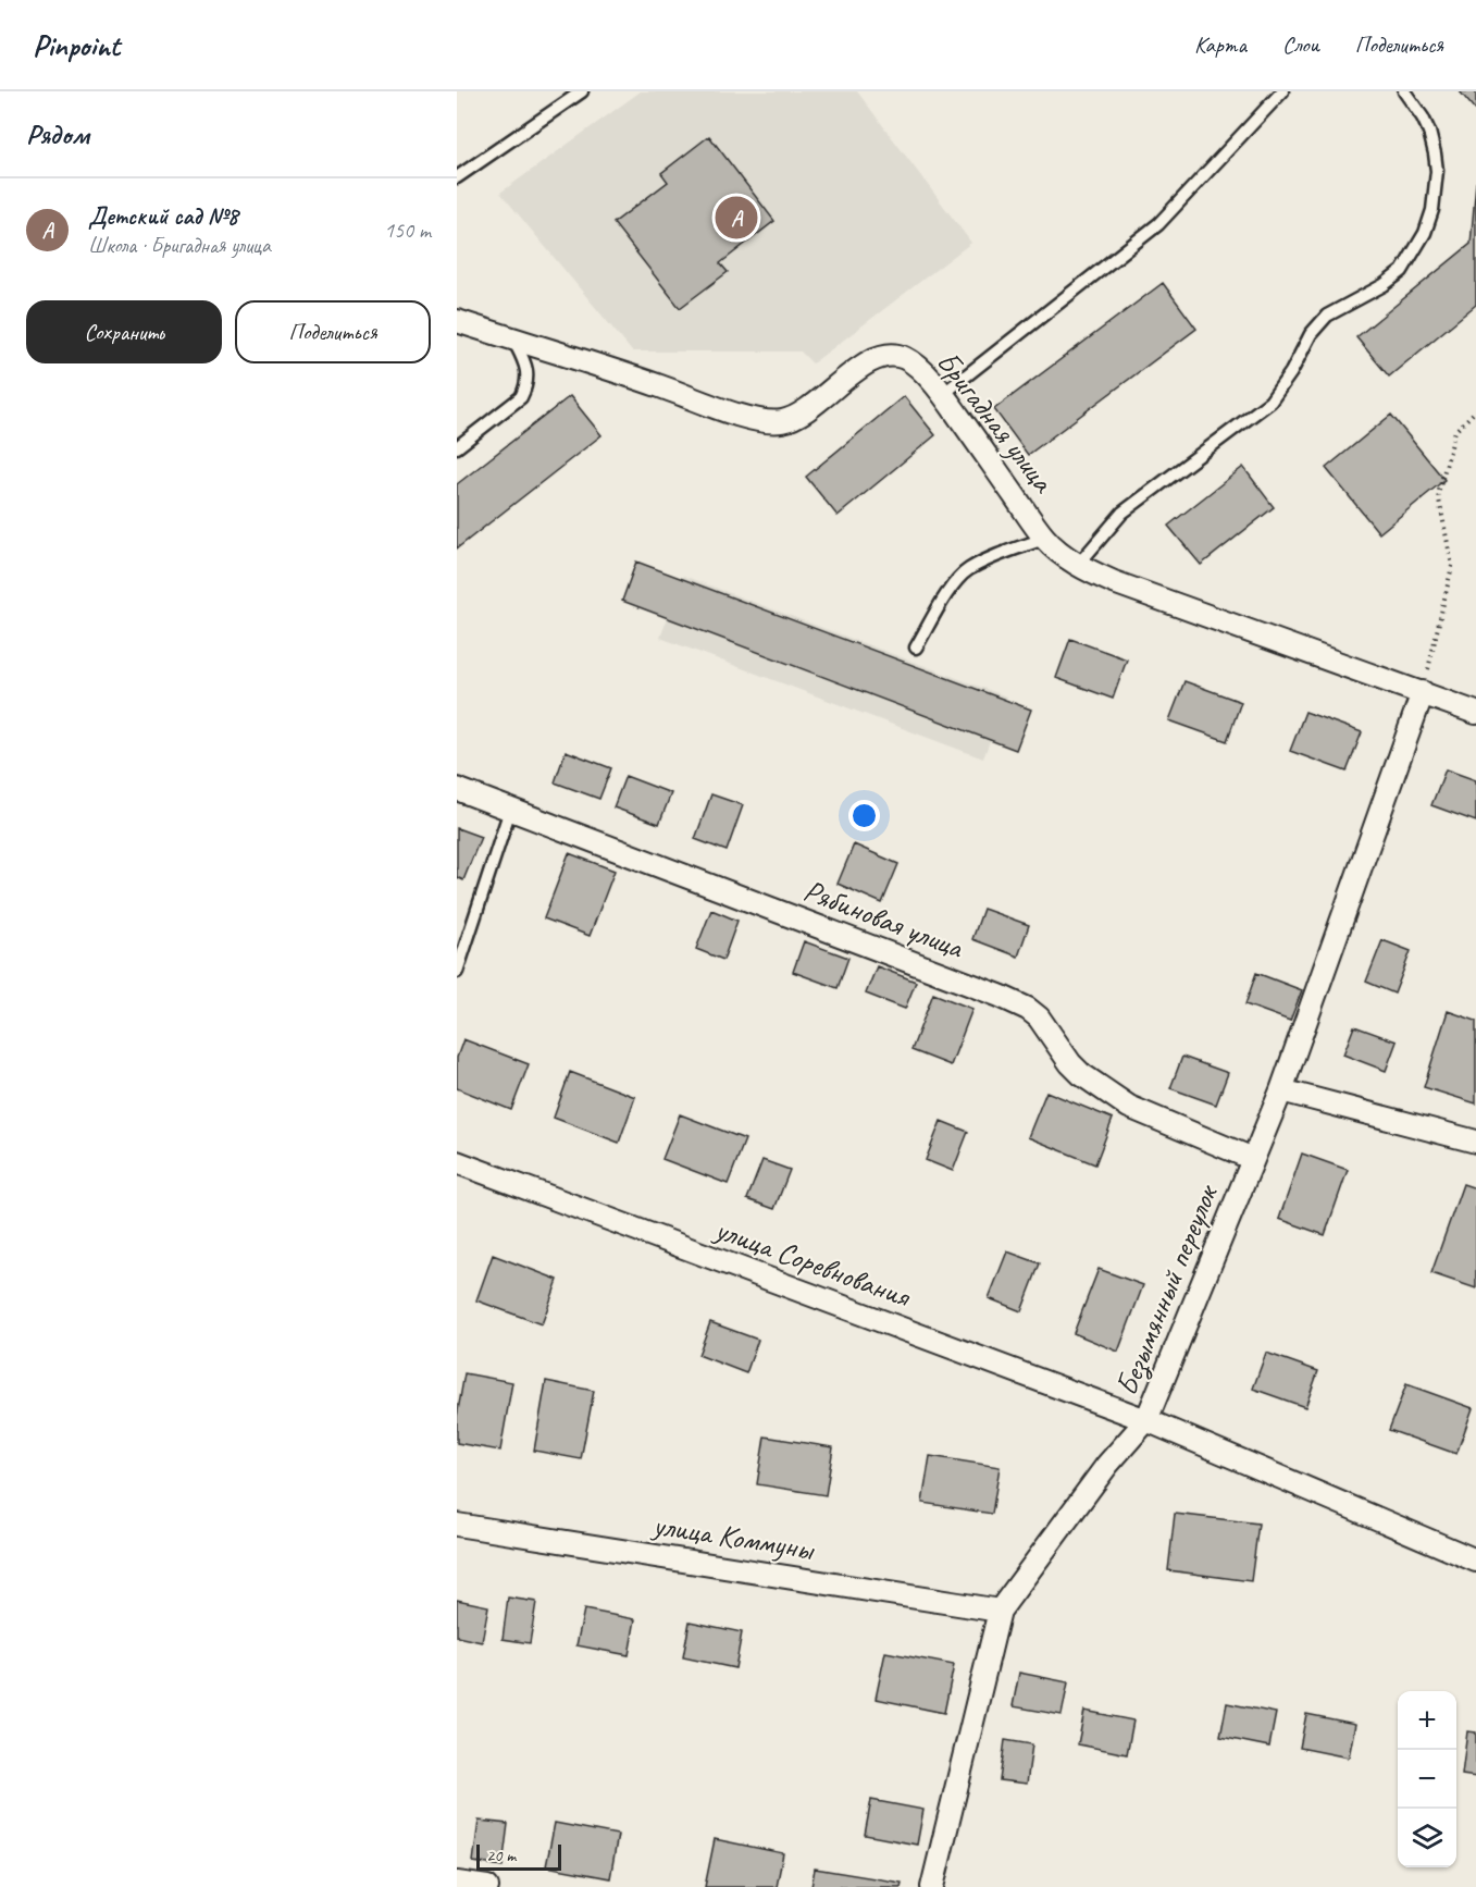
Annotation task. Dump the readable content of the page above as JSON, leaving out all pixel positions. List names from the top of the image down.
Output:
{
  "streets": {
    "street": [
      "Бригадная улица",
      "Рябиновая улица",
      "улица Соревнования",
      "Безымянный переулок",
      "улица Коммуны"
    ]
  },
  "crossings": [
    ["Бригадная улица", "Безымянный переулок"],
    ["Рябиновая улица", "Безымянный переулок"],
    ["улица Соревнования", "Безымянный переулок"],
    ["Безымянный переулок", "улица Коммуны"]
  ],
  "scale_bar": "20 m",
  "page": {
    "header": "Pinpoint",
    "nav": ["Карта", "Слои", "Поделиться"],
    "heading": "Рядом",
    "list": [
      {
        "mark": "A",
        "name": "Детский сад №8",
        "note": "Школа · Бригадная улица",
        "value": "150 m"
      }
    ],
    "pins": "A",
    "buttons": ["Сохранить", "Поделиться"],
    "map_buttons": ["+", "−"],
    "scale": "20 m"
  }
}
